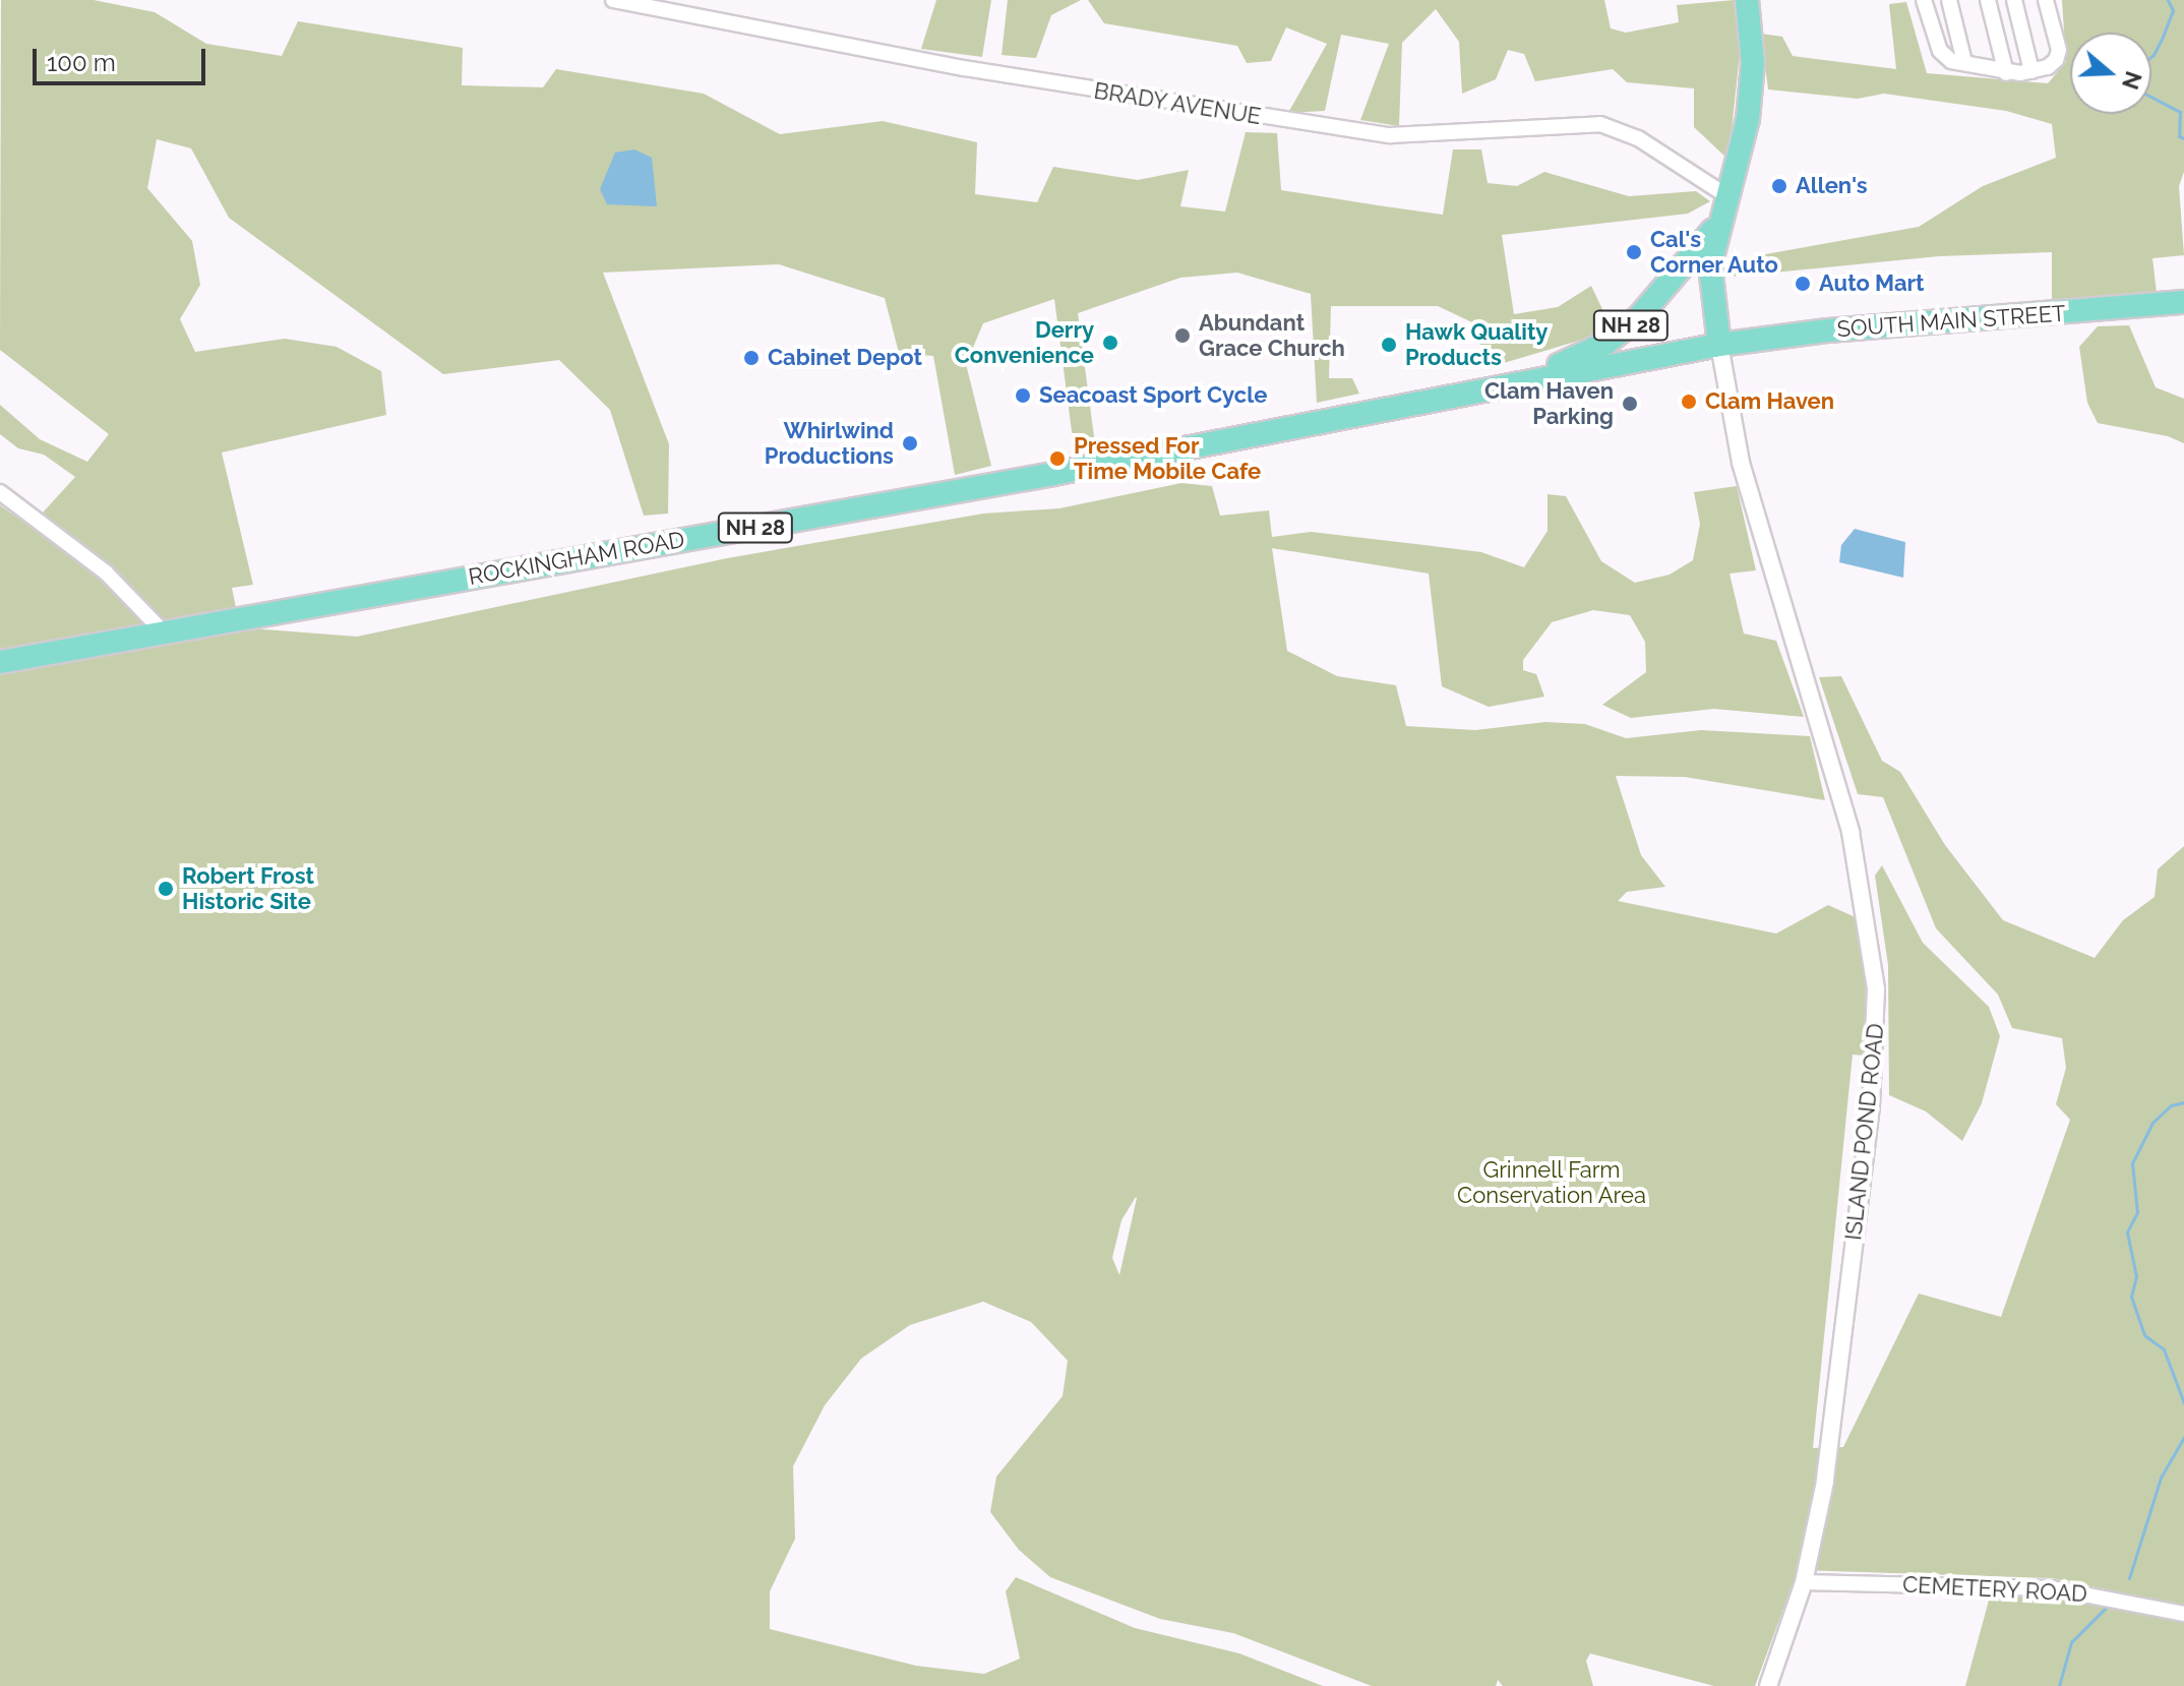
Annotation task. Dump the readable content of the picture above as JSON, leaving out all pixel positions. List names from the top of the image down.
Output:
{
  "streets": {
    "main road": ["SOUTH MAIN STREET", "NH 28", "ROCKINGHAM ROAD"],
    "street": ["BRADY AVENUE", "ISLAND POND ROAD", "CEMETERY ROAD"]
  },
  "crossings": [
    ["BRADY AVENUE", "NH 28"],
    ["SOUTH MAIN STREET", "NH 28"],
    ["SOUTH MAIN STREET", "ROCKINGHAM ROAD"],
    ["SOUTH MAIN STREET", "ISLAND POND ROAD"],
    ["NH 28", "ROCKINGHAM ROAD"],
    ["NH 28", "ISLAND POND ROAD"],
    ["ROCKINGHAM ROAD", "ISLAND POND ROAD"],
    ["ISLAND POND ROAD", "CEMETERY ROAD"]
  ],
  "parks": ["Grinnell Farm Conservation Area"],
  "places": [
    "Allen's",
    "Cal's Corner Auto",
    "Auto Mart",
    "Abundant Grace Church",
    "Derry Convenience",
    "Hawk Quality Products",
    "Cabinet Depot",
    "Seacoast Sport Cycle",
    "Clam Haven",
    "Clam Haven Parking",
    "Whirlwind Productions",
    "Pressed For Time Mobile Cafe",
    "Robert Frost Historic Site"
  ],
  "scale_bar": "100 m",
  "north": "right"
}
